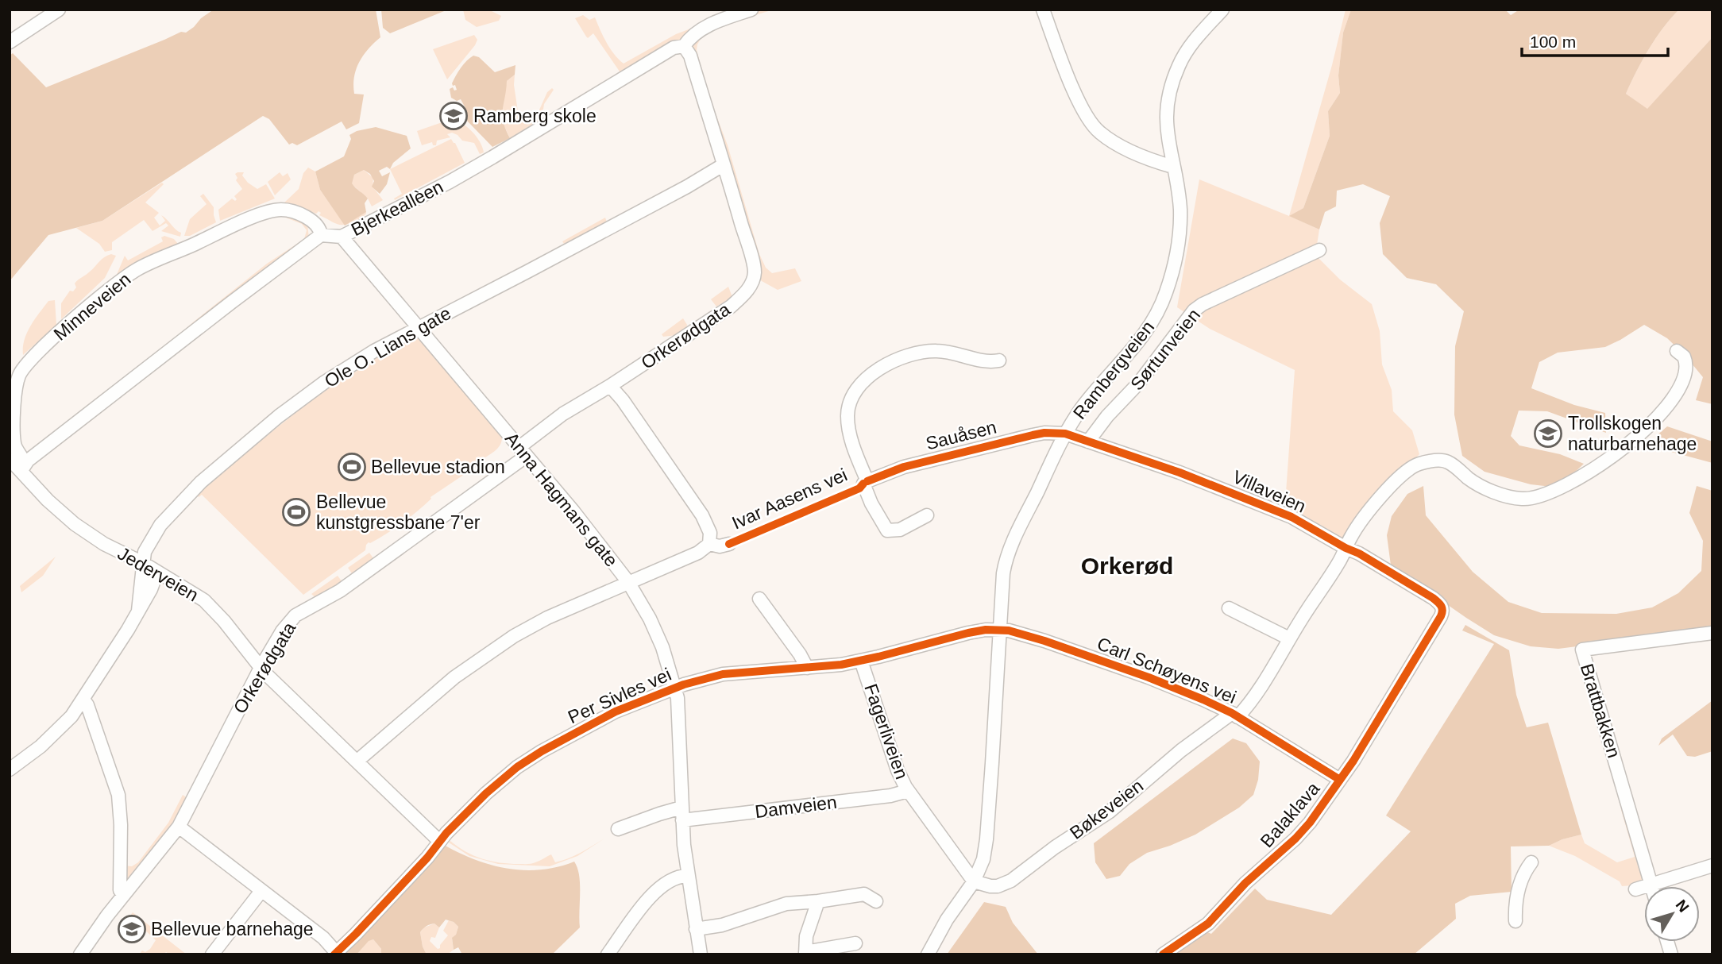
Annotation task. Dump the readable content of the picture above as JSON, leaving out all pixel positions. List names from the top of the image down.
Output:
{
  "streets": {
    "street": [
      "Bjerkeallèen",
      "Minneveien",
      "Orkerødgata",
      "Ole O. Lians gate",
      "Sørtunveien",
      "Rambergveien",
      "Sauåsen",
      "Villaveien",
      "Ivar Aasens vei",
      "Anna Hagmans gate",
      "Jederveien",
      "Carl Schøyens vei",
      "Per Sivles vei",
      "Brattbakken",
      "Fagerliveien",
      "Damveien",
      "Bøkeveien",
      "Balaklava"
    ]
  },
  "crossings": [
    ["Bjerkeallèen", "Minneveien"],
    ["Bjerkeallèen", "Orkerødgata"],
    ["Bjerkeallèen", "Anna Hagmans gate"],
    ["Minneveien", "Jederveien"],
    ["Orkerødgata", "Ole O. Lians gate"],
    ["Orkerødgata", "Ivar Aasens vei"],
    ["Orkerødgata", "Anna Hagmans gate"],
    ["Orkerødgata", "Jederveien"],
    ["Ole O. Lians gate", "Anna Hagmans gate"],
    ["Ole O. Lians gate", "Jederveien"],
    ["Sørtunveien", "Villaveien"],
    ["Rambergveien", "Sauåsen"],
    ["Rambergveien", "Villaveien"],
    ["Rambergveien", "Carl Schøyens vei"],
    ["Rambergveien", "Per Sivles vei"],
    ["Rambergveien", "Fagerliveien"],
    ["Rambergveien", "Bøkeveien"],
    ["Sauåsen", "Villaveien"],
    ["Villaveien", "Bøkeveien"],
    ["Villaveien", "Balaklava"],
    ["Anna Hagmans gate", "Per Sivles vei"],
    ["Anna Hagmans gate", "Damveien"],
    ["Jederveien", "Per Sivles vei"],
    ["Carl Schøyens vei", "Per Sivles vei"],
    ["Carl Schøyens vei", "Bøkeveien"],
    ["Carl Schøyens vei", "Balaklava"],
    ["Per Sivles vei", "Fagerliveien"],
    ["Fagerliveien", "Damveien"],
    ["Fagerliveien", "Bøkeveien"]
  ],
  "districts": ["Orkerød"],
  "places": {
    "school or university": ["Ramberg skole", "Trollskogen naturbarnehage", "Bellevue barnehage"],
    "sports": ["Bellevue stadion", "Bellevue kunstgressbane 7'er"]
  },
  "scale_bar": "100 m",
  "north": "top right"
}
